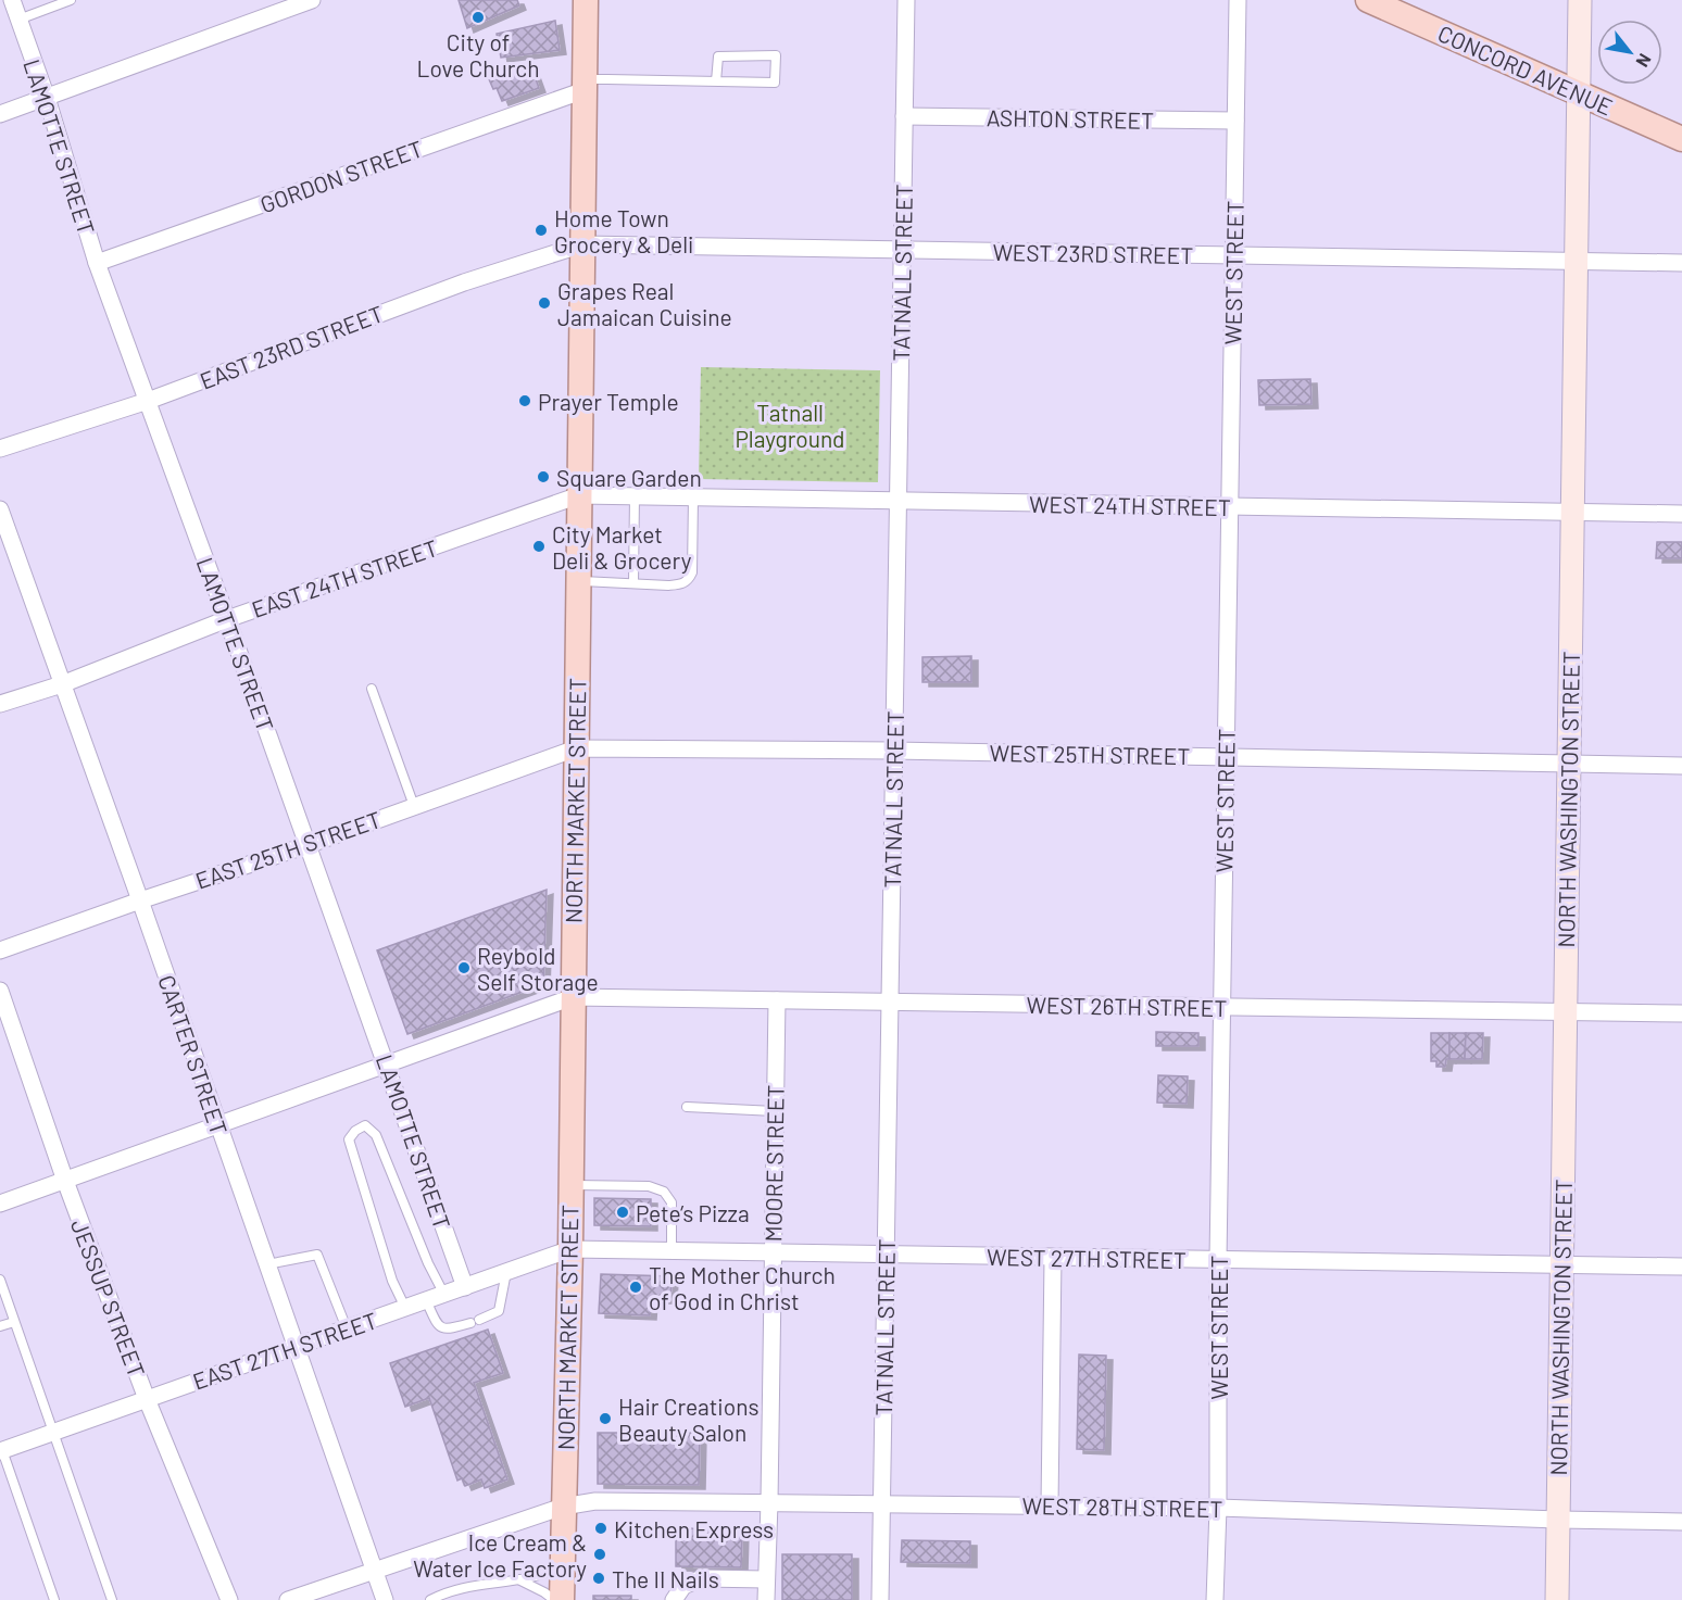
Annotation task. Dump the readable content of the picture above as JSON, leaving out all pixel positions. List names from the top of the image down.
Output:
{
  "streets": {
    "main road": ["CONCORD AVENUE", "NORTH WASHINGTON STREET", "NORTH MARKET STREET"],
    "street": [
      "ASHTON STREET",
      "LAMOTTE STREET",
      "GORDON STREET",
      "WEST 23RD STREET",
      "TATNALL STREET",
      "WEST STREET",
      "EAST 23RD STREET",
      "WEST 24TH STREET",
      "EAST 24TH STREET",
      "WEST 25TH STREET",
      "EAST 25TH STREET",
      "WEST 26TH STREET",
      "CARTER STREET",
      "MOORE STREET",
      "WEST 27TH STREET",
      "JESSUP STREET",
      "EAST 27TH STREET",
      "WEST 28TH STREET"
    ]
  },
  "crossings": [
    ["CONCORD AVENUE", "NORTH WASHINGTON STREET"],
    ["ASHTON STREET", "TATNALL STREET"],
    ["ASHTON STREET", "WEST STREET"],
    ["LAMOTTE STREET", "GORDON STREET"],
    ["LAMOTTE STREET", "EAST 23RD STREET"],
    ["LAMOTTE STREET", "EAST 24TH STREET"],
    ["LAMOTTE STREET", "EAST 25TH STREET"],
    ["LAMOTTE STREET", "EAST 27TH STREET"],
    ["GORDON STREET", "NORTH MARKET STREET"],
    ["WEST 23RD STREET", "TATNALL STREET"],
    ["WEST 23RD STREET", "WEST STREET"],
    ["WEST 23RD STREET", "EAST 23RD STREET"],
    ["WEST 23RD STREET", "NORTH WASHINGTON STREET"],
    ["WEST 23RD STREET", "NORTH MARKET STREET"],
    ["TATNALL STREET", "WEST 24TH STREET"],
    ["TATNALL STREET", "WEST 25TH STREET"],
    ["TATNALL STREET", "WEST 26TH STREET"],
    ["TATNALL STREET", "WEST 27TH STREET"],
    ["TATNALL STREET", "WEST 28TH STREET"],
    ["WEST STREET", "WEST 24TH STREET"],
    ["WEST STREET", "WEST 25TH STREET"],
    ["WEST STREET", "WEST 26TH STREET"],
    ["WEST STREET", "WEST 27TH STREET"],
    ["WEST STREET", "WEST 28TH STREET"],
    ["EAST 23RD STREET", "NORTH MARKET STREET"],
    ["WEST 24TH STREET", "EAST 24TH STREET"],
    ["WEST 24TH STREET", "NORTH WASHINGTON STREET"],
    ["WEST 24TH STREET", "NORTH MARKET STREET"],
    ["EAST 24TH STREET", "NORTH MARKET STREET"],
    ["EAST 24TH STREET", "CARTER STREET"],
    ["WEST 25TH STREET", "NORTH WASHINGTON STREET"],
    ["WEST 25TH STREET", "NORTH MARKET STREET"],
    ["WEST 25TH STREET", "EAST 25TH STREET"],
    ["NORTH WASHINGTON STREET", "WEST 26TH STREET"],
    ["NORTH WASHINGTON STREET", "WEST 27TH STREET"],
    ["NORTH WASHINGTON STREET", "WEST 28TH STREET"],
    ["NORTH MARKET STREET", "EAST 25TH STREET"],
    ["NORTH MARKET STREET", "WEST 26TH STREET"],
    ["NORTH MARKET STREET", "WEST 27TH STREET"],
    ["NORTH MARKET STREET", "EAST 27TH STREET"],
    ["NORTH MARKET STREET", "WEST 28TH STREET"],
    ["EAST 25TH STREET", "CARTER STREET"],
    ["WEST 26TH STREET", "MOORE STREET"],
    ["CARTER STREET", "EAST 27TH STREET"],
    ["CARTER STREET", "WEST 28TH STREET"],
    ["MOORE STREET", "WEST 27TH STREET"],
    ["MOORE STREET", "WEST 28TH STREET"],
    ["WEST 27TH STREET", "EAST 27TH STREET"],
    ["JESSUP STREET", "EAST 27TH STREET"]
  ],
  "parks": ["Tatnall Playground"],
  "places": [
    "City of Love Church",
    "Home Town Grocery & Deli",
    "Grapes Real Jamaican Cuisine",
    "Prayer Temple",
    "Square Garden",
    "City Market Deli & Grocery",
    "Reybold Self Storage",
    "Pete’s Pizza",
    "The Mother Church of God in Christ",
    "Hair Creations Beauty Salon",
    "Kitchen Express",
    "Ice Cream & Water Ice Factory",
    "The II Nails"
  ],
  "north": "bottom right"
}
